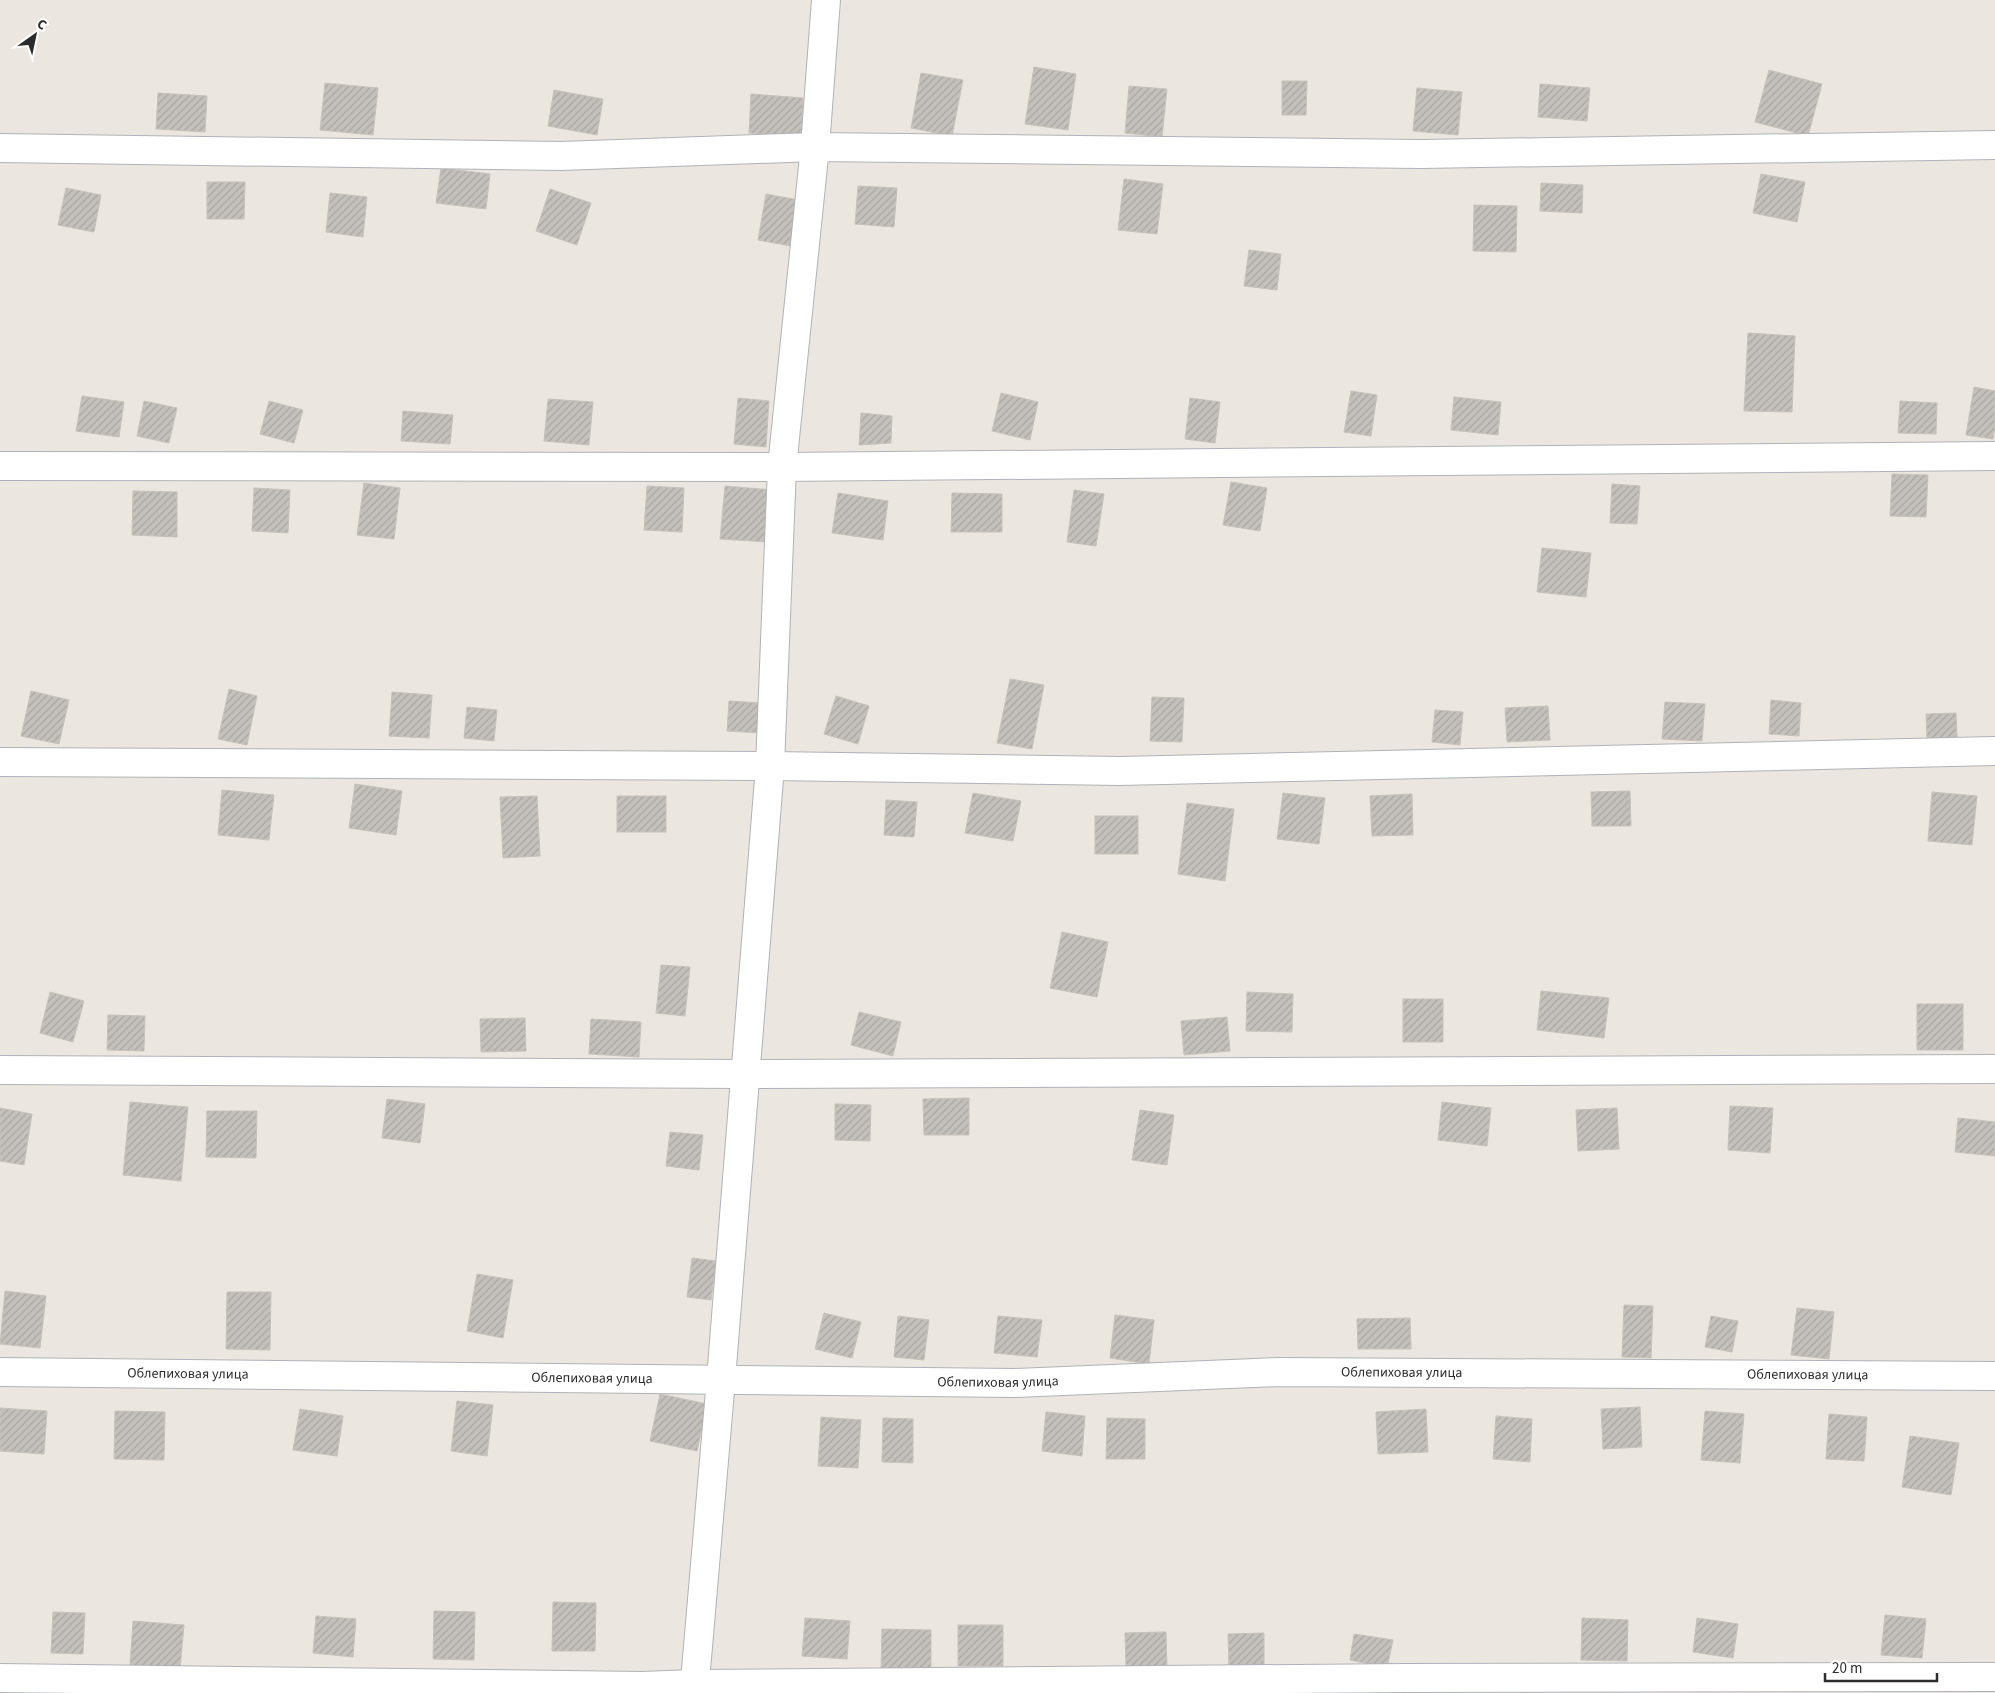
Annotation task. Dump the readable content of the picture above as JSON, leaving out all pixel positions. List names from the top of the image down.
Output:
{
  "streets": {
    "street": ["Облепиховая улица"]
  },
  "scale_bar": "20 m",
  "north": "top right"
}
